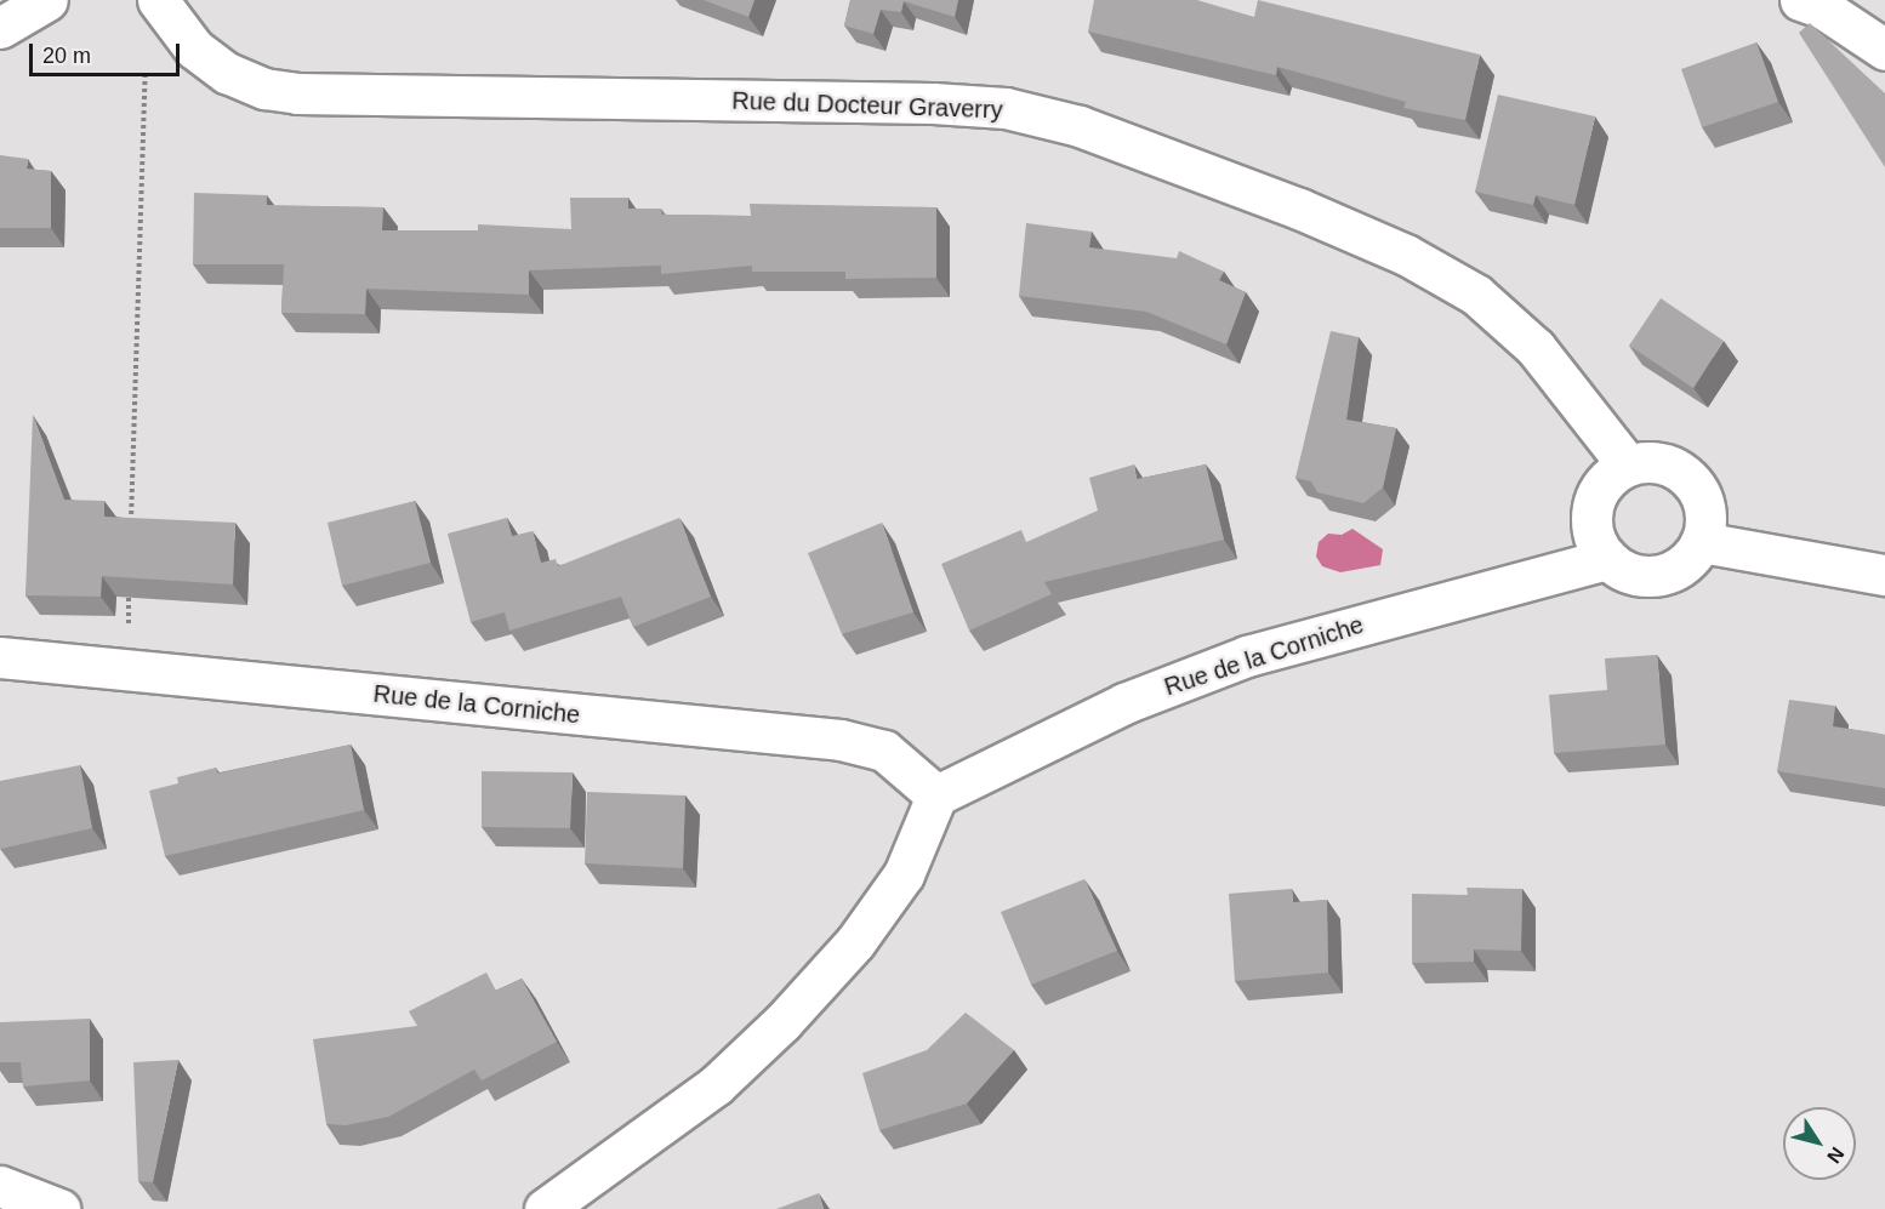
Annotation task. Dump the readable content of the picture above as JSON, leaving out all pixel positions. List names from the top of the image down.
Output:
{
  "streets": {
    "street": ["Rue du Docteur Graverry", "Rue de la Corniche"]
  },
  "crossings": [
    ["Rue du Docteur Graverry", "Rue de la Corniche"]
  ],
  "scale_bar": "20 m",
  "north": "bottom right"
}
